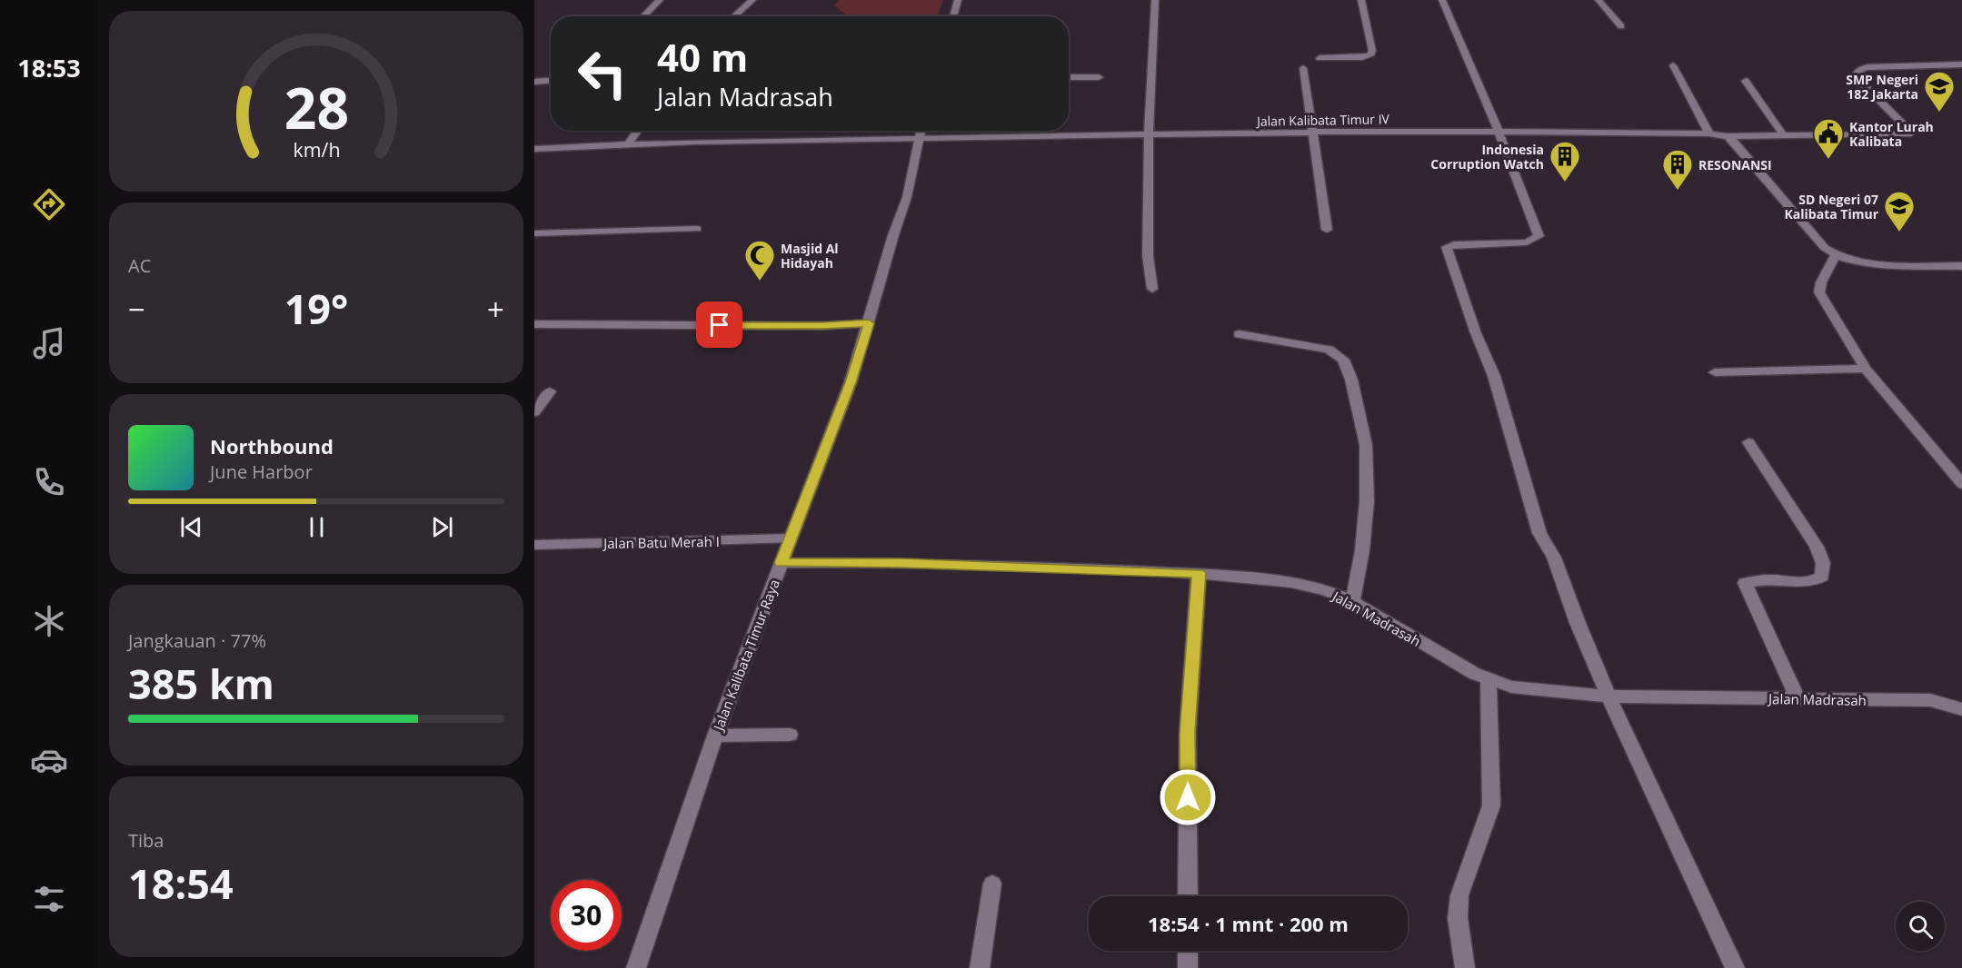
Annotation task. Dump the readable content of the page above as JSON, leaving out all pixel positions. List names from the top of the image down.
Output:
{
  "streets": {
    "street": [
      "Jalan Kalibata Timur IV",
      "Jalan Batu Merah I",
      "Jalan Madrasah",
      "Jalan Kalibata Timur Raya"
    ]
  },
  "crossings": [
    ["Jalan Kalibata Timur IV", "Jalan Kalibata Timur Raya"],
    ["Jalan Batu Merah I", "Jalan Kalibata Timur Raya"],
    ["Jalan Madrasah", "Jalan Kalibata Timur Raya"]
  ],
  "places": {
    "school or university": ["SMP Negeri 182 Jakarta", "SD Negeri 07 Kalibata Timur"],
    "public building": ["Kantor Lurah Kalibata"],
    "building": ["Indonesia Corruption Watch", "RESONANSI"],
    "mosque": ["Masjid Al Hidayah"]
  },
  "page": {
    "tabs": "18:53",
    "turn": ["40 m", "Jalan Madrasah"],
    "tile": [
      "AC",
      ["Jangkauan · 77%", "385 km"],
      ["Tiba", "18:54"]
    ],
    "heat": ["−", "19°", "+"],
    "song": ["Northbound", "June Harbor"],
    "limit": "30",
    "trip": "18:54 · 1 mnt · 200 m",
    "gauge": ["28", "km/h"]
  }
}
